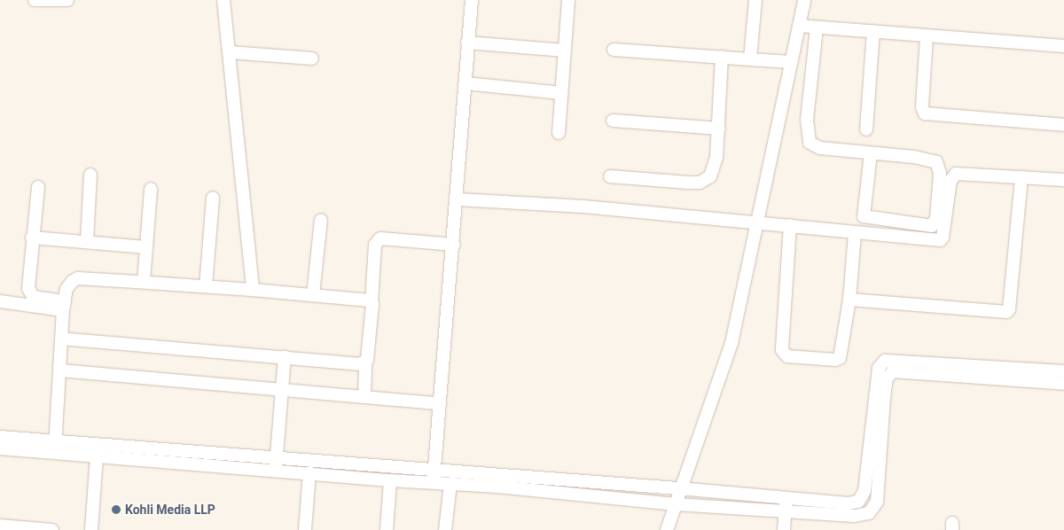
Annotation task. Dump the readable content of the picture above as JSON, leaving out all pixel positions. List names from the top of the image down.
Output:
{
  "places": ["Kohli Media LLP"]
}
